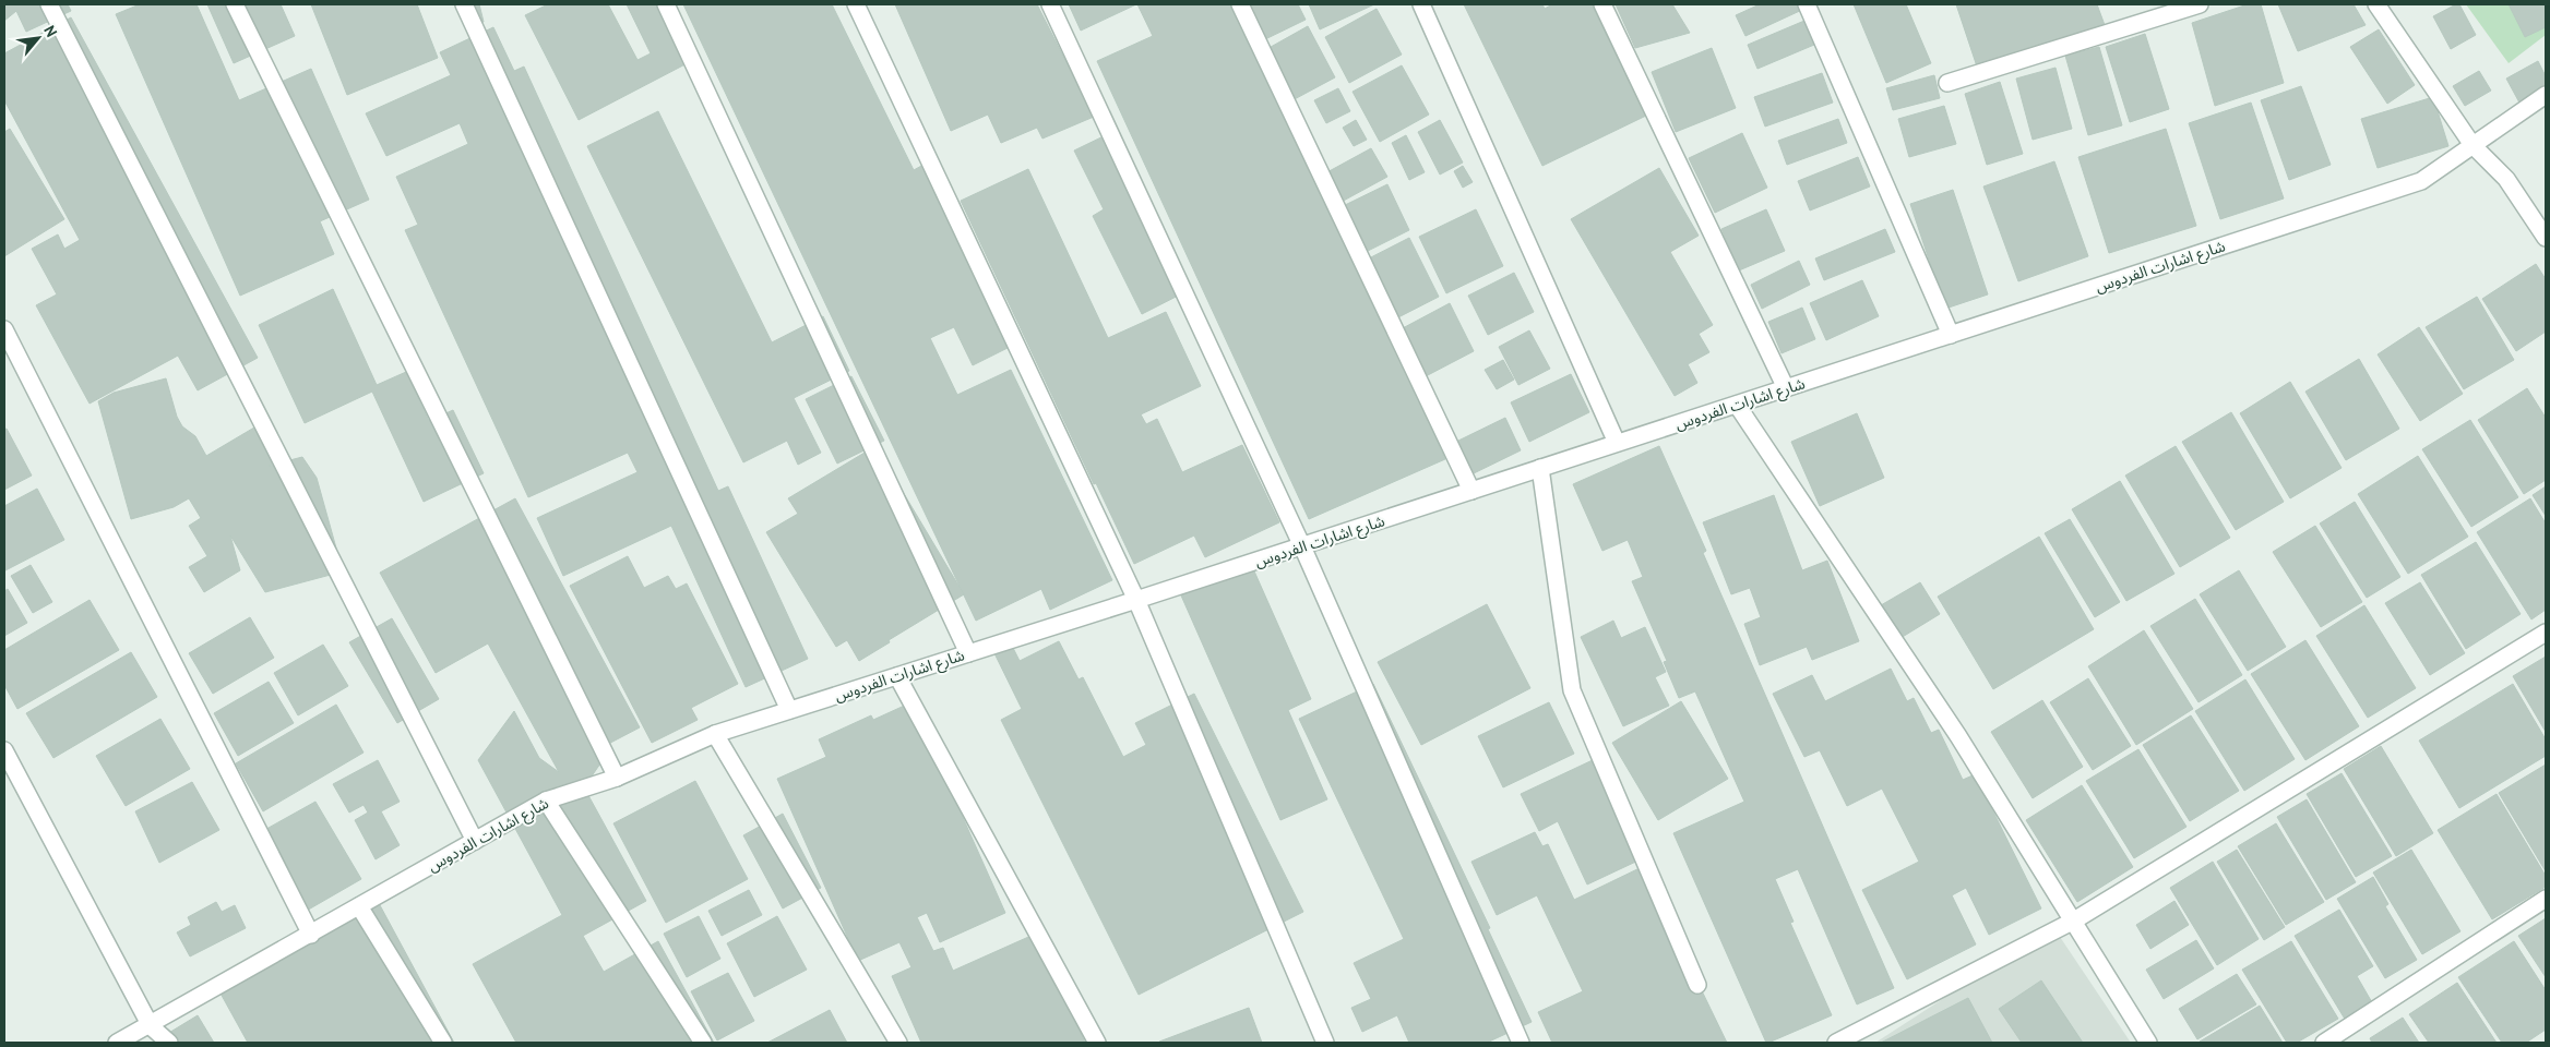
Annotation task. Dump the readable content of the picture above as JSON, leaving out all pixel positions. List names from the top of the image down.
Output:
{
  "streets": {
    "street": ["شارع اشارات الفردوس"]
  },
  "north": "top right"
}
